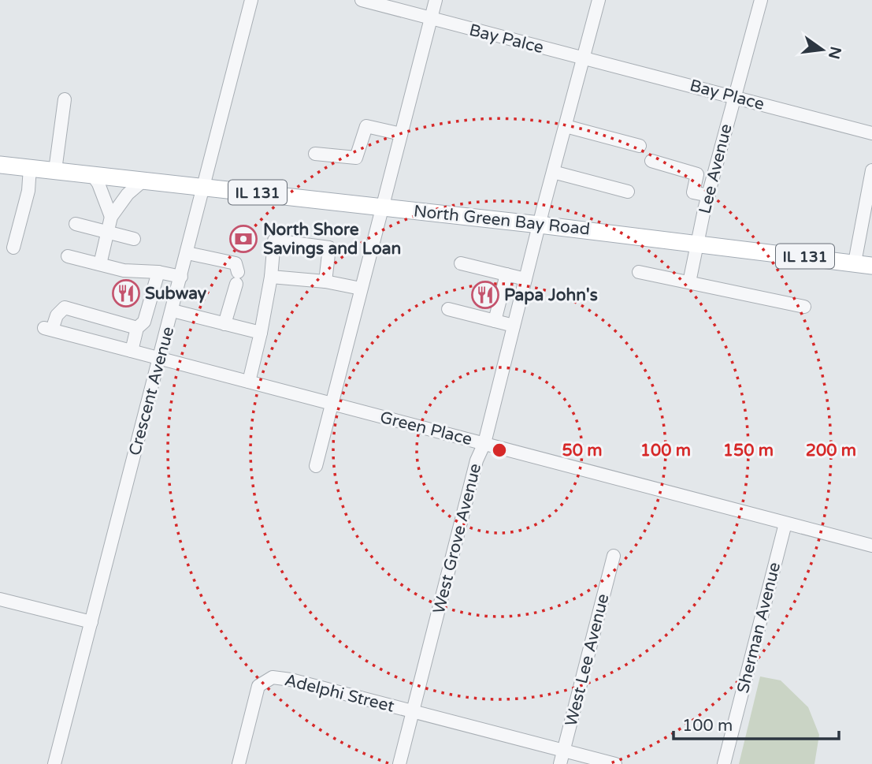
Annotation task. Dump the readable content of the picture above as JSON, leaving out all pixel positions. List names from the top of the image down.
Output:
{
  "streets": {
    "main road": ["IL 131", "North Green Bay Road"],
    "street": [
      "Bay Palce",
      "Bay Place",
      "Lee Avenue",
      "Crescent Avenue",
      "Green Place",
      "West Grove Avenue",
      "Sherman Avenue",
      "West Lee Avenue",
      "Adelphi Street"
    ]
  },
  "crossings": [
    ["Bay Palce", "Bay Place"],
    ["Bay Palce", "West Grove Avenue"],
    ["Bay Place", "Lee Avenue"],
    ["Bay Place", "West Grove Avenue"],
    ["Lee Avenue", "North Green Bay Road"],
    ["North Green Bay Road", "Crescent Avenue"],
    ["North Green Bay Road", "West Grove Avenue"],
    ["Crescent Avenue", "Green Place"],
    ["Green Place", "West Grove Avenue"],
    ["Green Place", "Sherman Avenue"],
    ["West Grove Avenue", "Adelphi Street"],
    ["West Lee Avenue", "Adelphi Street"]
  ],
  "places": {
    "bank": ["North Shore Savings and Loan"],
    "restaurant": ["Subway", "Papa John's"]
  },
  "scale_bar": "100 m",
  "north": "right",
  "rings": [
    "50 m",
    "100 m",
    "150 m",
    "200 m"
  ]
}
